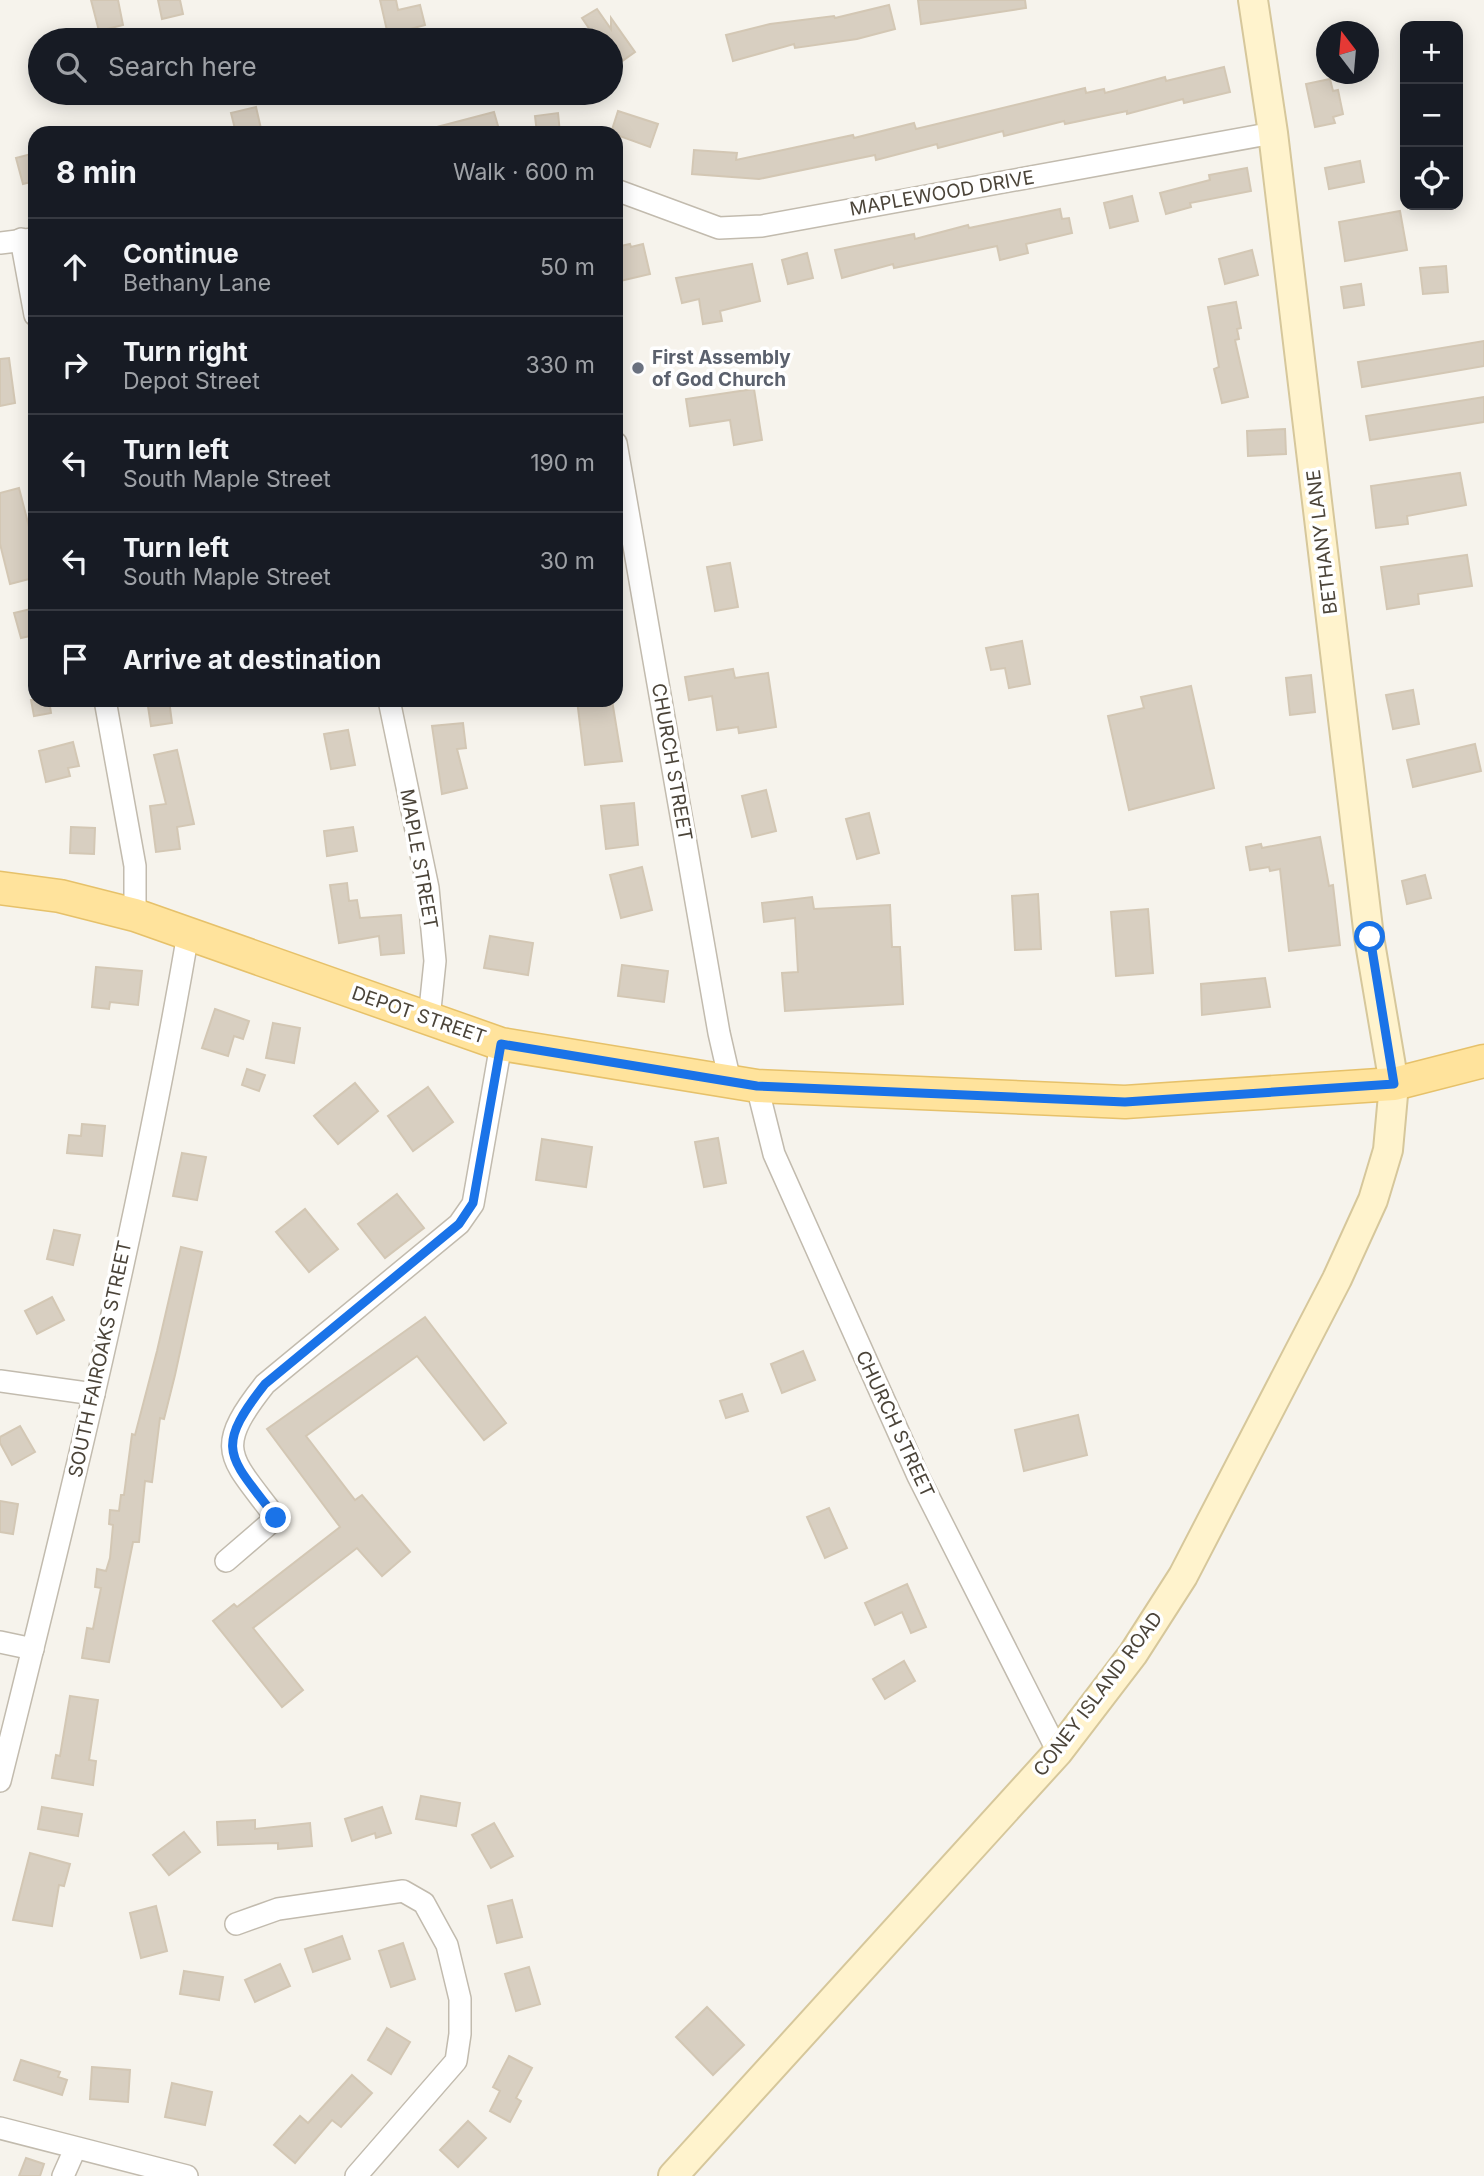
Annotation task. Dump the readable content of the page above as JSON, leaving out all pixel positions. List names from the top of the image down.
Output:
{
  "streets": {
    "main road": ["DEPOT STREET"],
    "street": [
      "MAPLEWOOD DRIVE",
      "BETHANY LANE",
      "CHURCH STREET",
      "MAPLE STREET",
      "SOUTH FAIROAKS STREET",
      "CONEY ISLAND ROAD"
    ]
  },
  "crossings": [
    ["MAPLEWOOD DRIVE", "BETHANY LANE"],
    ["BETHANY LANE", "DEPOT STREET"],
    ["BETHANY LANE", "CONEY ISLAND ROAD"],
    ["CHURCH STREET", "DEPOT STREET"],
    ["CHURCH STREET", "CONEY ISLAND ROAD"],
    ["MAPLE STREET", "DEPOT STREET"],
    ["DEPOT STREET", "SOUTH FAIROAKS STREET"],
    ["DEPOT STREET", "CONEY ISLAND ROAD"]
  ],
  "places": ["First Assembly of God Church"],
  "north": "top",
  "page": {
    "map_buttons": ["+", "−"],
    "search": "Search here",
    "heading": ["8 min", "Walk · 600 m"],
    "list": [
      ["Continue", "Bethany Lane", "50 m"],
      ["Turn right", "Depot Street", "330 m"],
      ["Turn left", "South Maple Street", "190 m"],
      ["Turn left", "South Maple Street", "30 m"],
      "Arrive at destination"
    ]
  }
}
